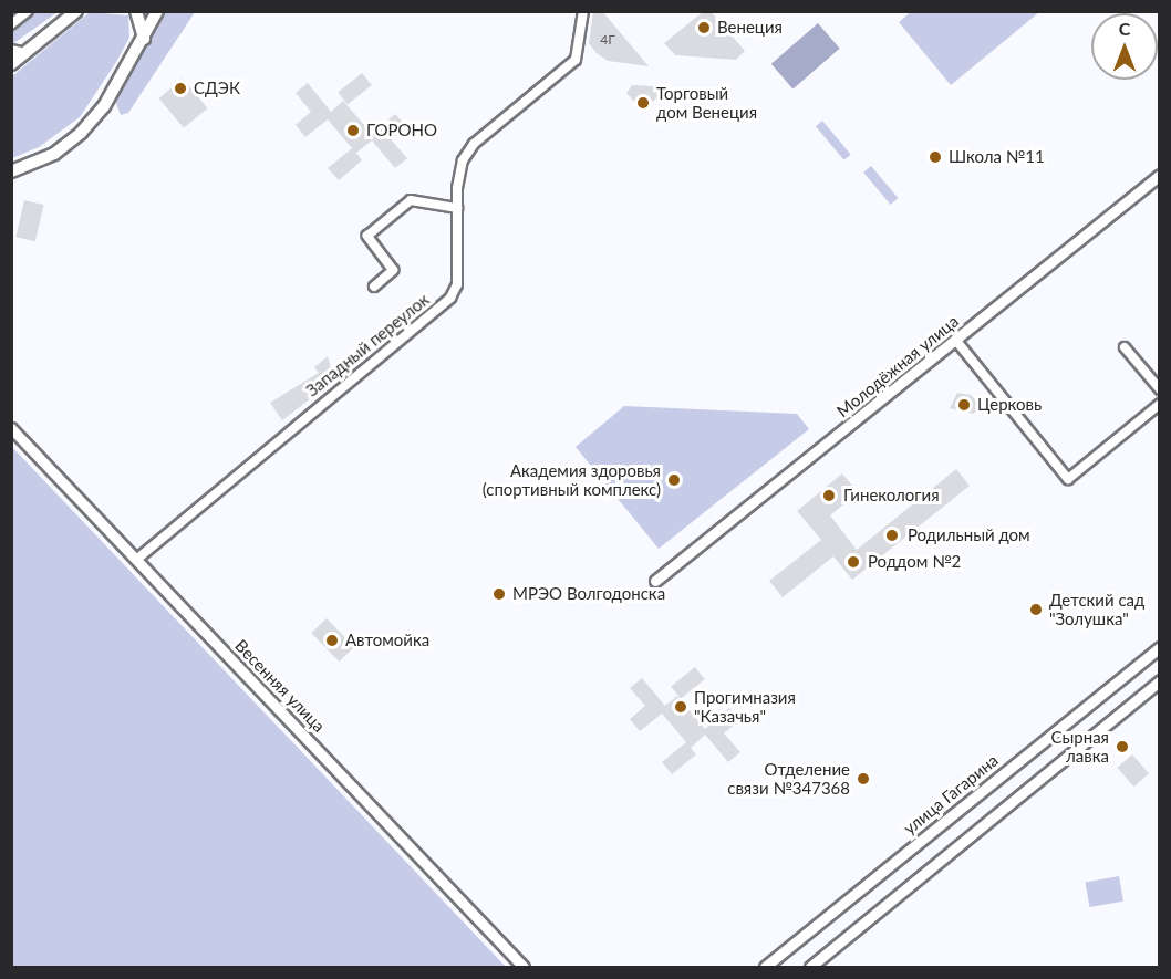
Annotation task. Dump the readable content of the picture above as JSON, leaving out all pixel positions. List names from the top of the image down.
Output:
{
  "streets": {
    "street": [
      "Западный переулок",
      "Молодёжная улица",
      "Весенняя улица",
      "улица Гагарина"
    ]
  },
  "crossings": [
    ["Западный переулок", "Весенняя улица"]
  ],
  "places": [
    "Венеция",
    "СДЭК",
    "Торговый дом Венеция",
    "ГОРОНО",
    "Школа №11",
    "Церковь",
    "Академия здоровья (спортивный комплекс)",
    "Гинекология",
    "Родильный дом",
    "Роддом №2",
    "МРЭО Волгодонска",
    "Детский сад \"Золушка\"",
    "Автомойка",
    "Прогимназия \"Казачья\"",
    "Сырная лавка",
    "Отделение связи №347368"
  ],
  "house_numbers": ["4Г"],
  "north": "top"
}
